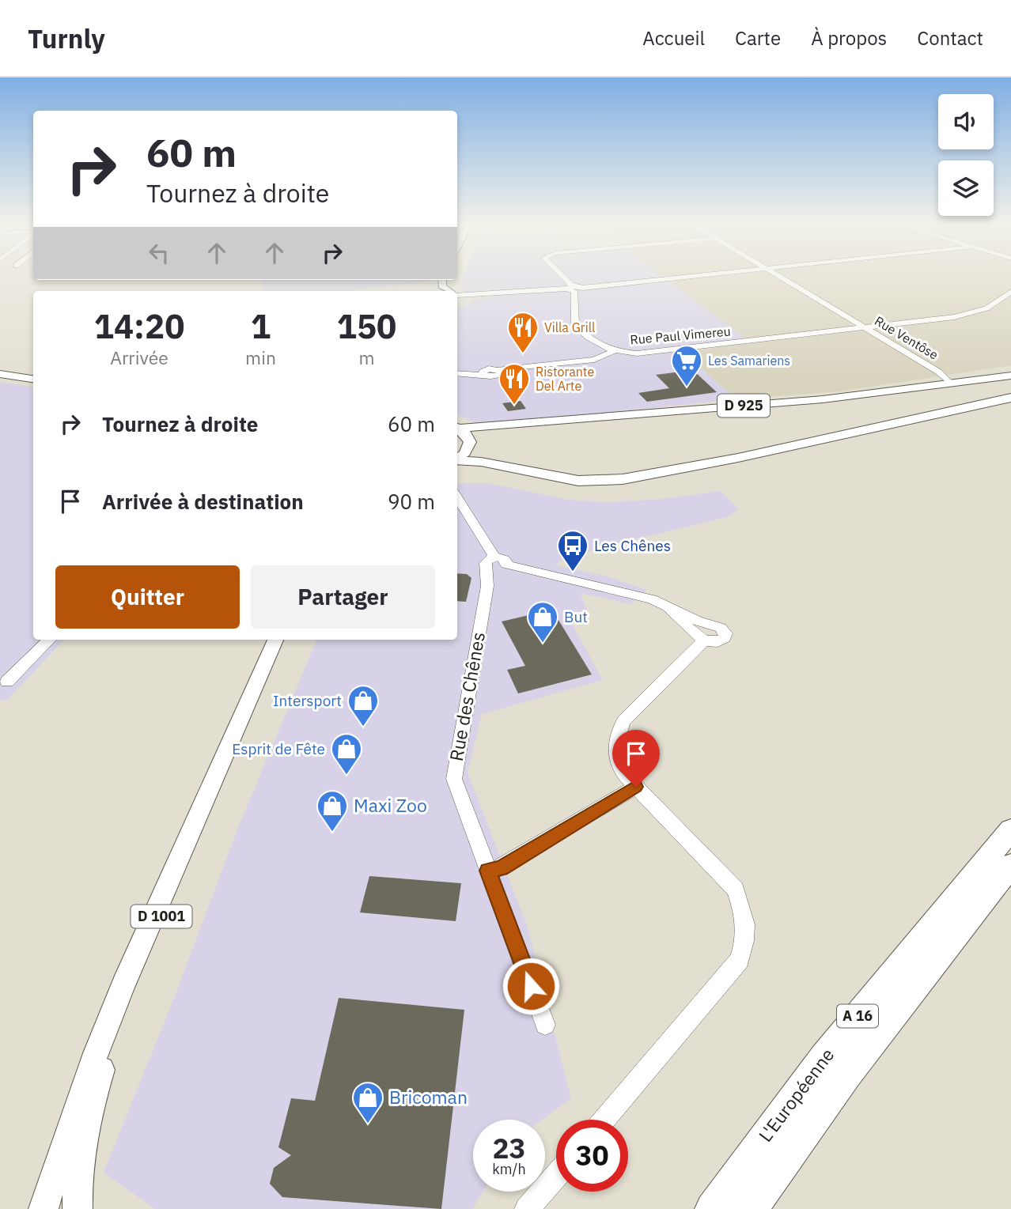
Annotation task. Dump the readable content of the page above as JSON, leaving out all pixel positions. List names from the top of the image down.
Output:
{
  "streets": {
    "highway": ["A 16", "L'Européenne"],
    "main road": ["D 925", "D 1001"],
    "street": ["Rue Paul Vimereu", "Rue Ventôse", "Rue des Chênes"]
  },
  "crossings": [
    ["Rue Paul Vimereu", "Rue Ventôse"],
    ["Rue Ventôse", "D 925"]
  ],
  "places": {
    "restaurant": ["Villa Grill", "Ristorante Del Arte"],
    "supermarket": ["Les Samariens"],
    "bus stop": ["Les Chênes"],
    "shop": [
      "But",
      "Intersport",
      "Esprit de Fête",
      "Maxi Zoo",
      "Bricoman"
    ]
  },
  "page": {
    "header": "Turnly",
    "nav": [
      "Accueil",
      "Carte",
      "À propos",
      "Contact"
    ],
    "turn": ["60 m", "Tournez à droite"],
    "eta": [
      "14:20",
      "Arrivée",
      "1",
      "min",
      "150",
      "m"
    ],
    "list": [
      {
        "name": "Tournez à droite",
        "value": "60 m"
      },
      {
        "name": "Arrivée à destination",
        "value": "90 m"
      }
    ],
    "buttons": ["Quitter", "Partager"],
    "speed": "23 km/h",
    "limit": "30"
  }
}
